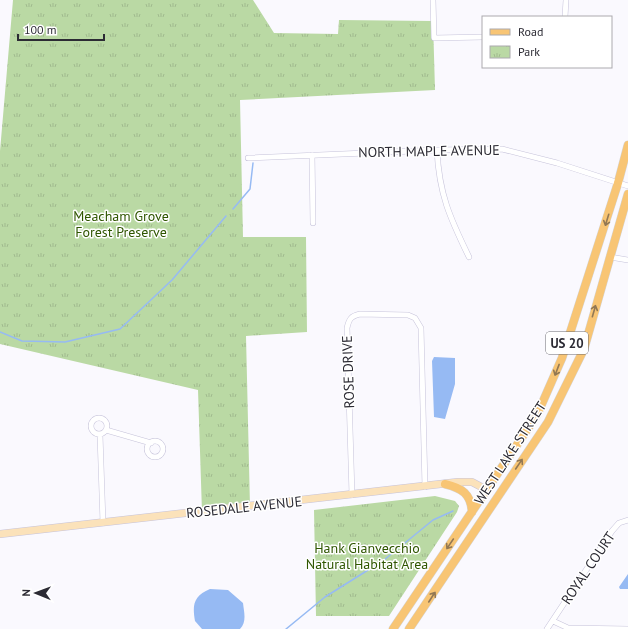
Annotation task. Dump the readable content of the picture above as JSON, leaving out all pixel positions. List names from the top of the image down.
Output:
{
  "streets": {
    "main road": ["US 20", "WEST LAKE STREET"],
    "street": [
      "NORTH MAPLE AVENUE",
      "ROSE DRIVE",
      "ROSEDALE AVENUE",
      "ROYAL COURT"
    ]
  },
  "crossings": [
    ["NORTH MAPLE AVENUE", "WEST LAKE STREET"],
    ["ROSE DRIVE", "ROSEDALE AVENUE"],
    ["WEST LAKE STREET", "ROSEDALE AVENUE"]
  ],
  "parks": ["Meacham Grove Forest Preserve", "Hank Gianvecchio Natural Habitat Area"],
  "legend": ["Road", "Park"],
  "scale_bar": "100 m",
  "north": "left"
}
